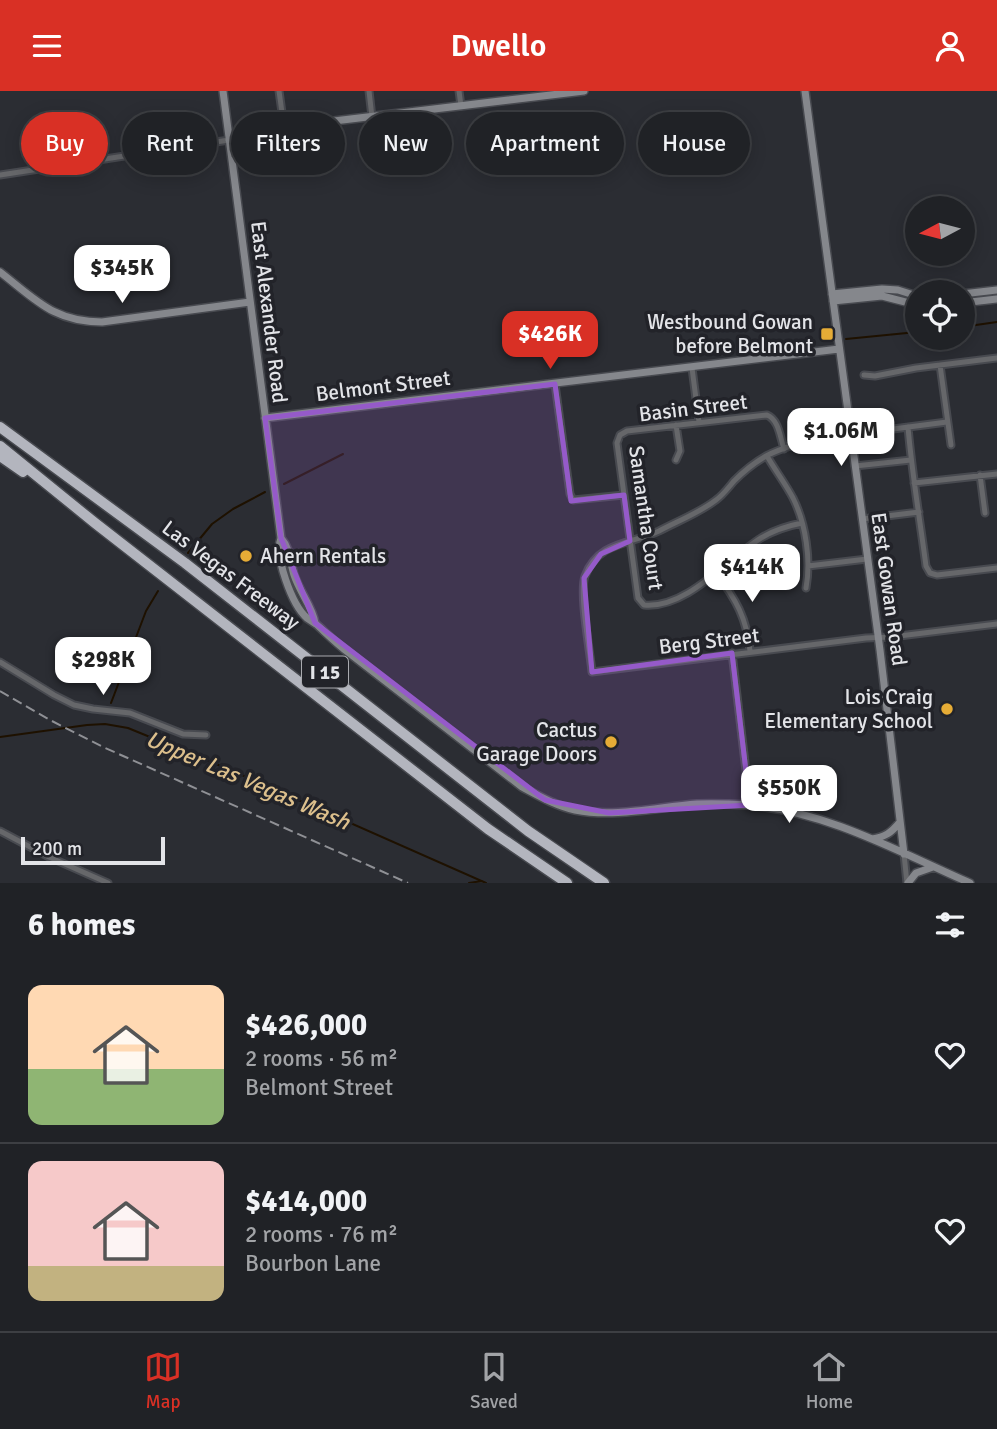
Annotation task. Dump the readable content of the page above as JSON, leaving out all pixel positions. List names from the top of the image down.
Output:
{
  "streets": {
    "highway": ["Las Vegas Freeway", "I 15"],
    "street": [
      "East Alexander Road",
      "Belmont Street",
      "Basin Street",
      "Samantha Court",
      "East Gowan Road",
      "Berg Street"
    ]
  },
  "crossings": [
    ["East Alexander Road", "Belmont Street"],
    ["Belmont Street", "East Gowan Road"],
    ["Basin Street", "Samantha Court"],
    ["Samantha Court", "Berg Street"],
    ["East Gowan Road", "Berg Street"]
  ],
  "water": ["Upper Las Vegas Wash"],
  "places": {
    "transit": ["Westbound Gowan before Belmont"],
    "other": ["Ahern Rentals", "Lois Craig Elementary School", "Cactus Garage Doors"]
  },
  "scale_bar": "200 m",
  "north": "left",
  "page": {
    "header": "Dwello",
    "chip": [
      "Buy",
      "Rent",
      "Filters",
      "New",
      "Apartment",
      "House"
    ],
    "price": [
      "$345K",
      "$426K",
      "$1.06M",
      "$414K",
      "$298K",
      "$550K"
    ],
    "scale": "200 m",
    "heading": "6 homes",
    "list": [
      {
        "name": "$426,000",
        "note": "2 rooms · 56 m² · Belmont Street"
      },
      {
        "name": "$414,000",
        "note": "2 rooms · 76 m² · Bourbon Lane"
      }
    ],
    "tabs": ["Map", "Saved", "Home"]
  }
}
